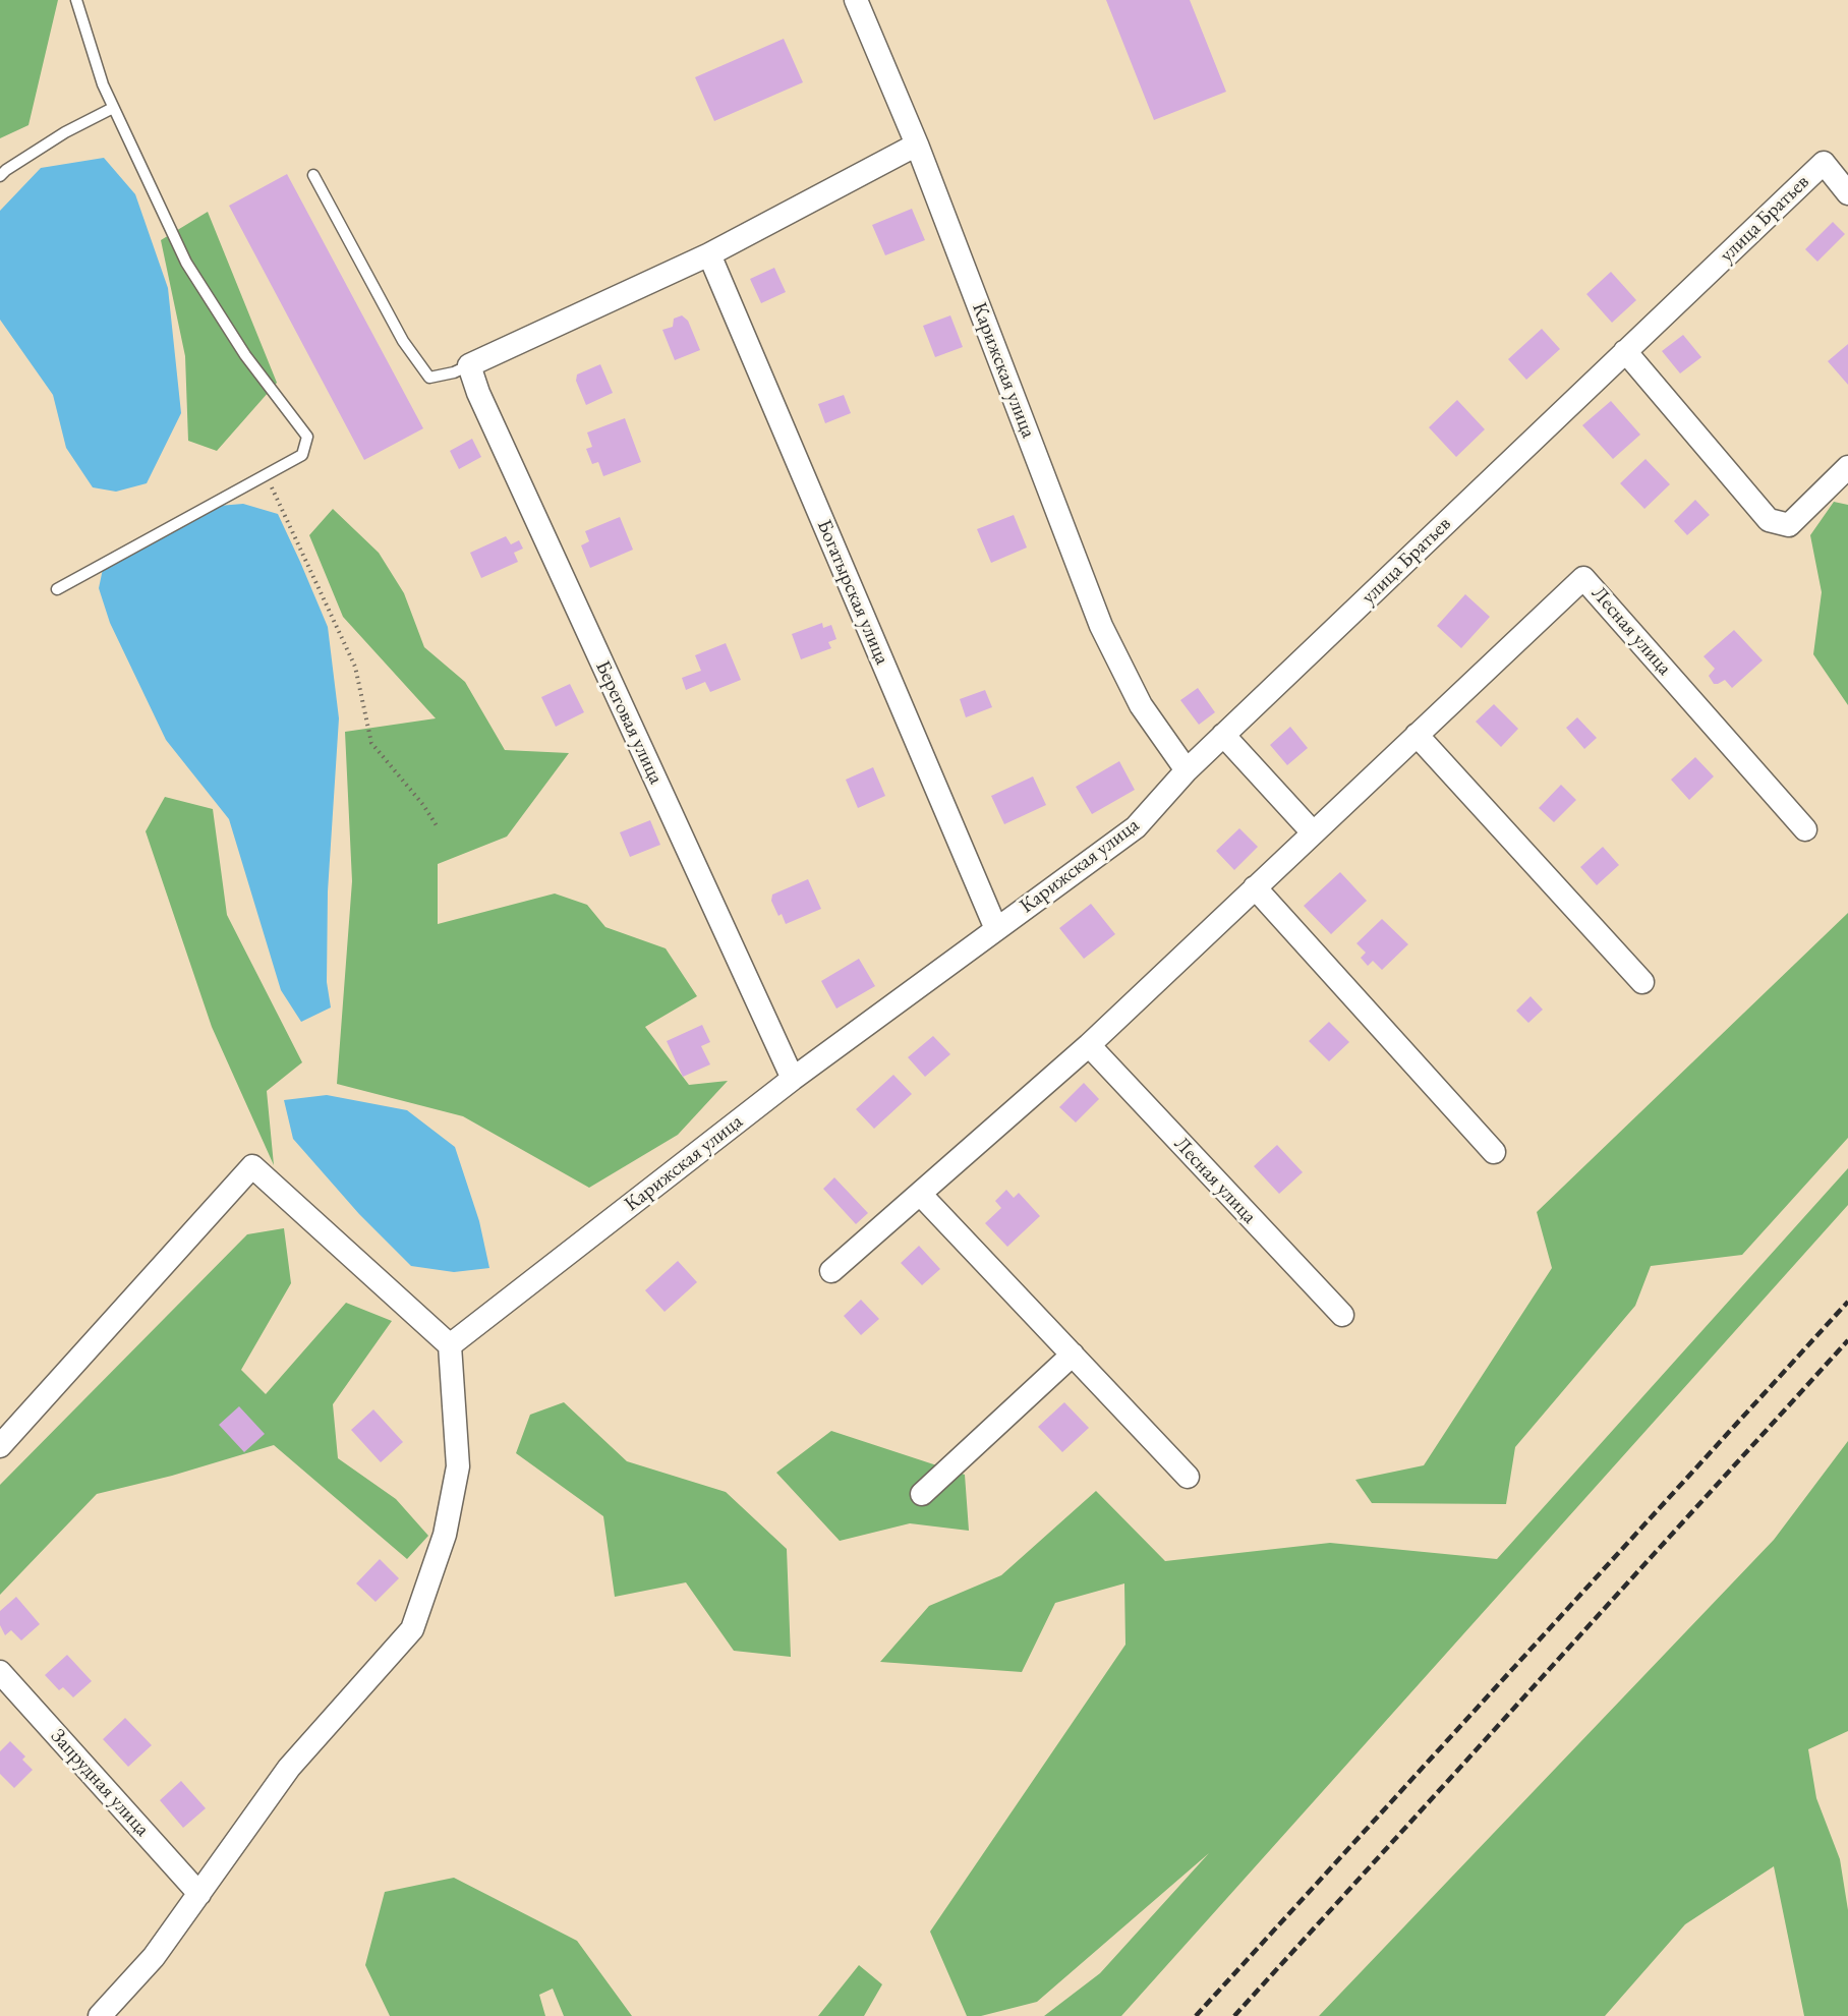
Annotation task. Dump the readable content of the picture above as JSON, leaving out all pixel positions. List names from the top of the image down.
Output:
{
  "streets": {
    "street": [
      "улица Братьев",
      "Карижская улица",
      "Богатырская улица",
      "Лесная улица",
      "Береговая улица",
      "Запрудная улица"
    ]
  },
  "crossings": [
    ["улица Братьев", "Карижская улица"],
    ["Карижская улица", "Богатырская улица"],
    ["Карижская улица", "Береговая улица"]
  ]
}
